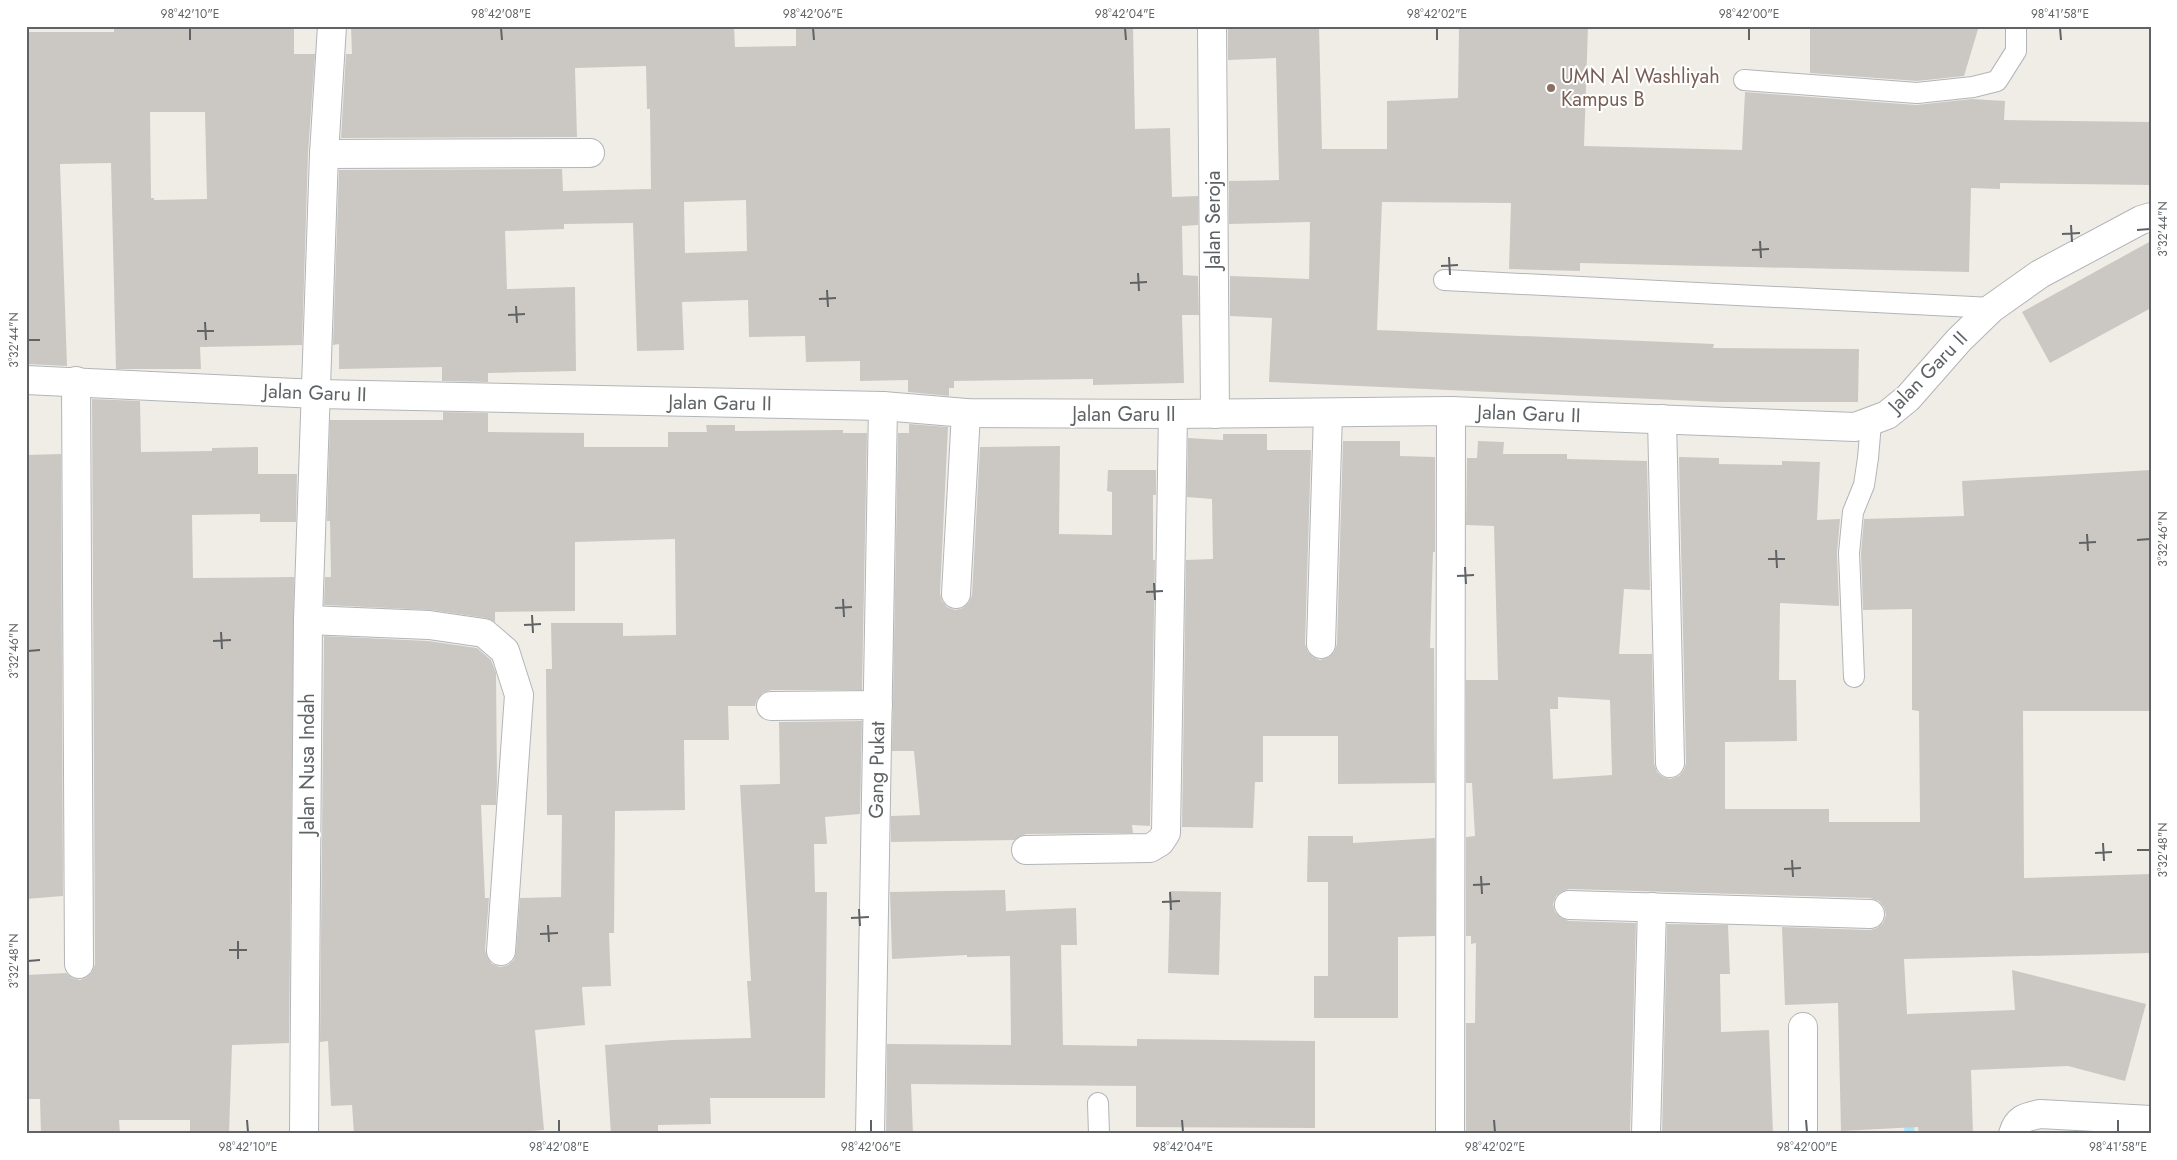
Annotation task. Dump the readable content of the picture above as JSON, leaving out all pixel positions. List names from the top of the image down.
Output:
{
  "streets": {
    "street": [
      "Jalan Seroja",
      "Jalan Garu II",
      "Jalan Nusa Indah",
      "Gang Pukat"
    ]
  },
  "crossings": [
    ["Jalan Seroja", "Jalan Garu II"],
    ["Jalan Garu II", "Jalan Nusa Indah"],
    ["Jalan Garu II", "Gang Pukat"]
  ],
  "places": ["UMN Al Washliyah Kampus B"],
  "coordinates": [
    "98°42'10\"E",
    "98°42'08\"E",
    "98°42'06\"E",
    "98°42'04\"E",
    "98°42'02\"E",
    "98°42'00\"E",
    "98°41'58\"E",
    "3°32'44\"N",
    "3°32'46\"N",
    "3°32'48\"N"
  ]
}
